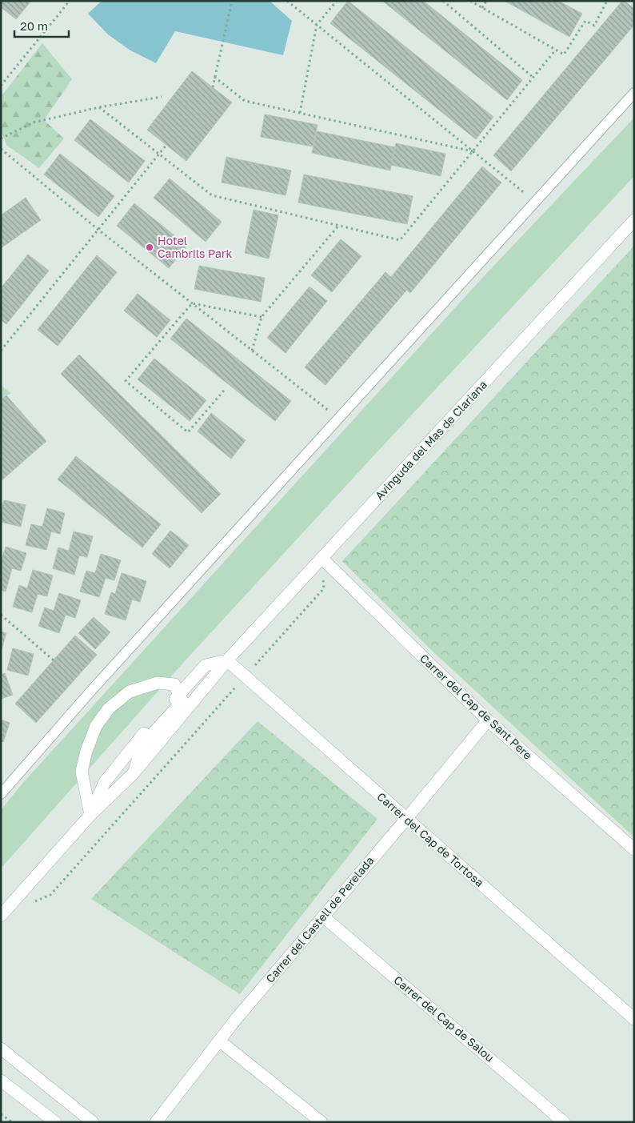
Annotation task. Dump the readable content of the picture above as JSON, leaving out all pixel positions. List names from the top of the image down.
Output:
{
  "streets": {
    "street": [
      "Avinguda del Mas de Clariana",
      "Carrer del Cap de Sant Pere",
      "Carrer del Cap de Tortosa",
      "Carrer del Castell de Perelada",
      "Carrer del Cap de Salou"
    ]
  },
  "crossings": [
    ["Avinguda del Mas de Clariana", "Carrer del Cap de Sant Pere"],
    ["Avinguda del Mas de Clariana", "Carrer del Cap de Tortosa"],
    ["Carrer del Cap de Sant Pere", "Carrer del Castell de Perelada"],
    ["Carrer del Cap de Tortosa", "Carrer del Castell de Perelada"],
    ["Carrer del Castell de Perelada", "Carrer del Cap de Salou"]
  ],
  "places": ["Hotel Cambrils Park"],
  "scale_bar": "20 m"
}
